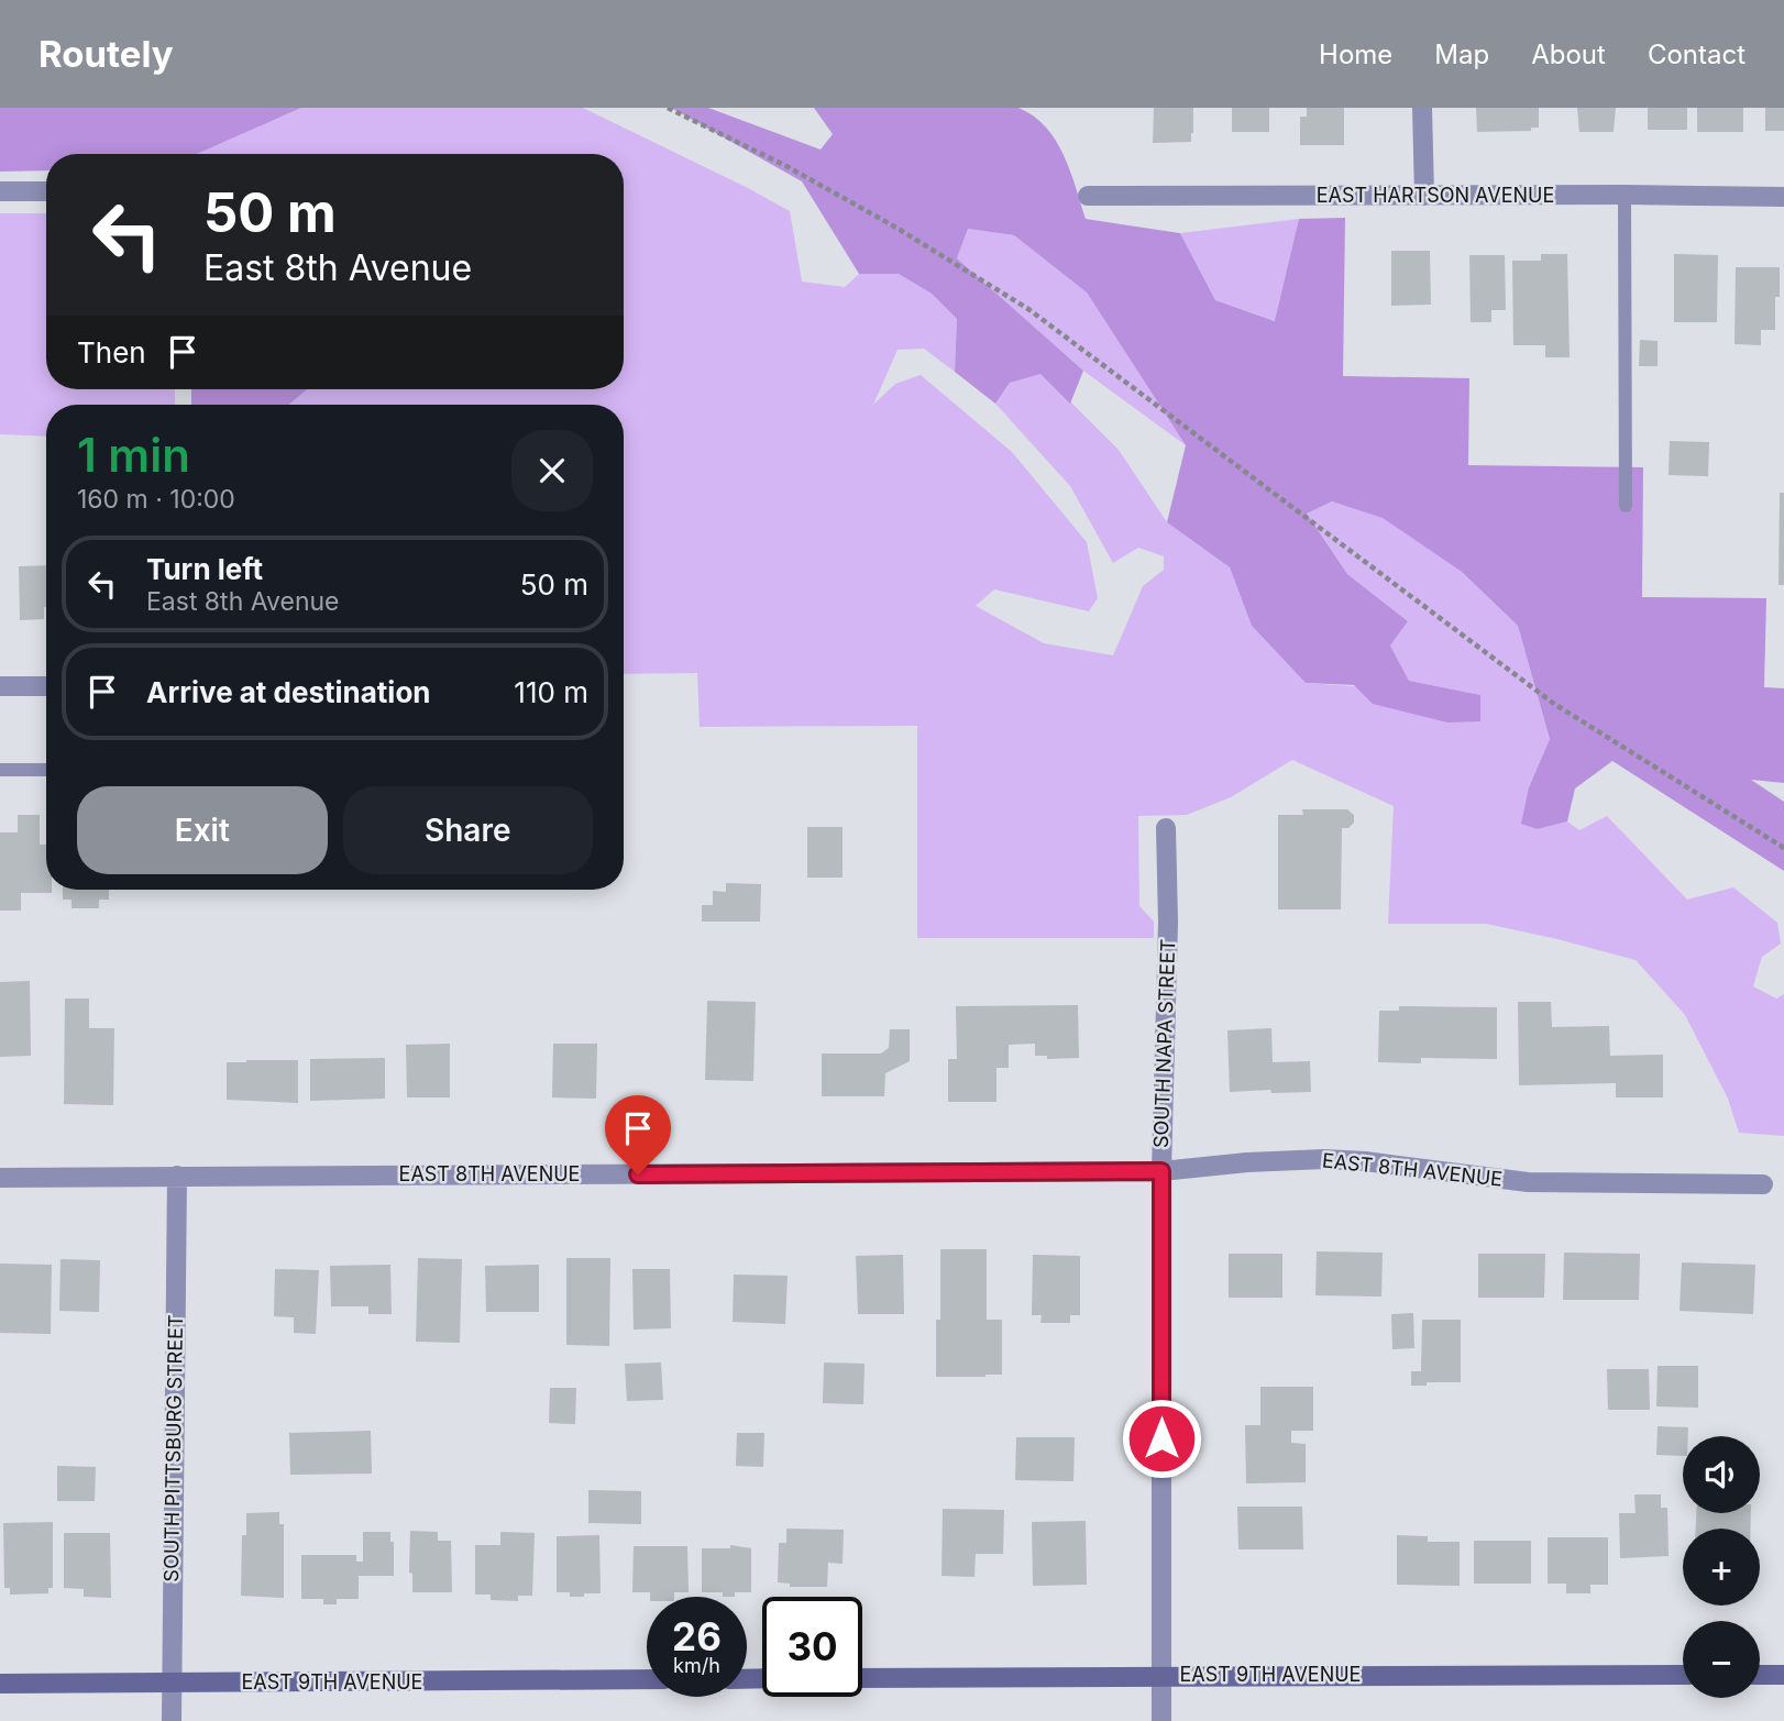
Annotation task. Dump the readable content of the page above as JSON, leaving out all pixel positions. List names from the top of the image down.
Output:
{
  "streets": {
    "street": [
      "EAST HARTSON AVENUE",
      "SOUTH NAPA STREET",
      "EAST 8TH AVENUE",
      "SOUTH PITTSBURG STREET",
      "EAST 9TH AVENUE"
    ]
  },
  "crossings": [
    ["SOUTH NAPA STREET", "EAST 8TH AVENUE"],
    ["SOUTH NAPA STREET", "EAST 9TH AVENUE"],
    ["EAST 8TH AVENUE", "SOUTH PITTSBURG STREET"],
    ["SOUTH PITTSBURG STREET", "EAST 9TH AVENUE"]
  ],
  "page": {
    "header": "Routely",
    "nav": [
      "Home",
      "Map",
      "About",
      "Contact"
    ],
    "turn": ["50 m", "East 8th Avenue"],
    "then": "Then",
    "heading": ["1 min", "160 m · 10:00"],
    "list": [
      {
        "name": "Turn left",
        "note": "East 8th Avenue",
        "value": "50 m"
      },
      {
        "name": "Arrive at destination",
        "value": "110 m"
      }
    ],
    "buttons": ["Exit", "Share"],
    "map_buttons": ["+", "−"],
    "speed": "26 km/h",
    "limit": "30"
  }
}
